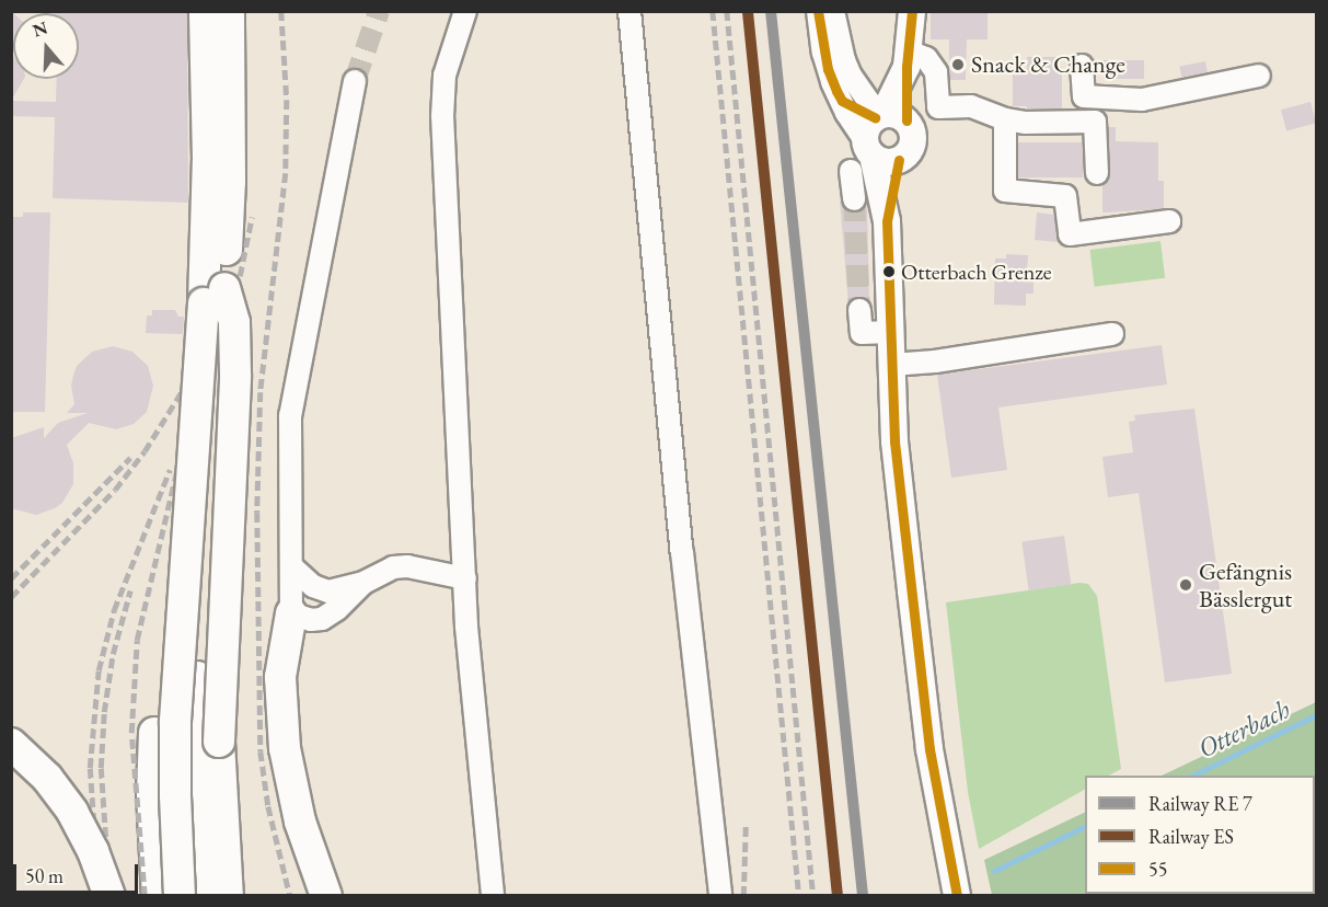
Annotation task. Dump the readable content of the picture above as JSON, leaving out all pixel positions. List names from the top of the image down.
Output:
{
  "water": ["Otterbach"],
  "places": ["Snack & Change", "Otterbach Grenze", "Gefängnis Bässlergut"],
  "lines": ["transit line 55", "rail line ES"],
  "legend": ["Railway RE 7", "Railway ES", "55"],
  "scale_bar": "50 m",
  "north": "top"
}
